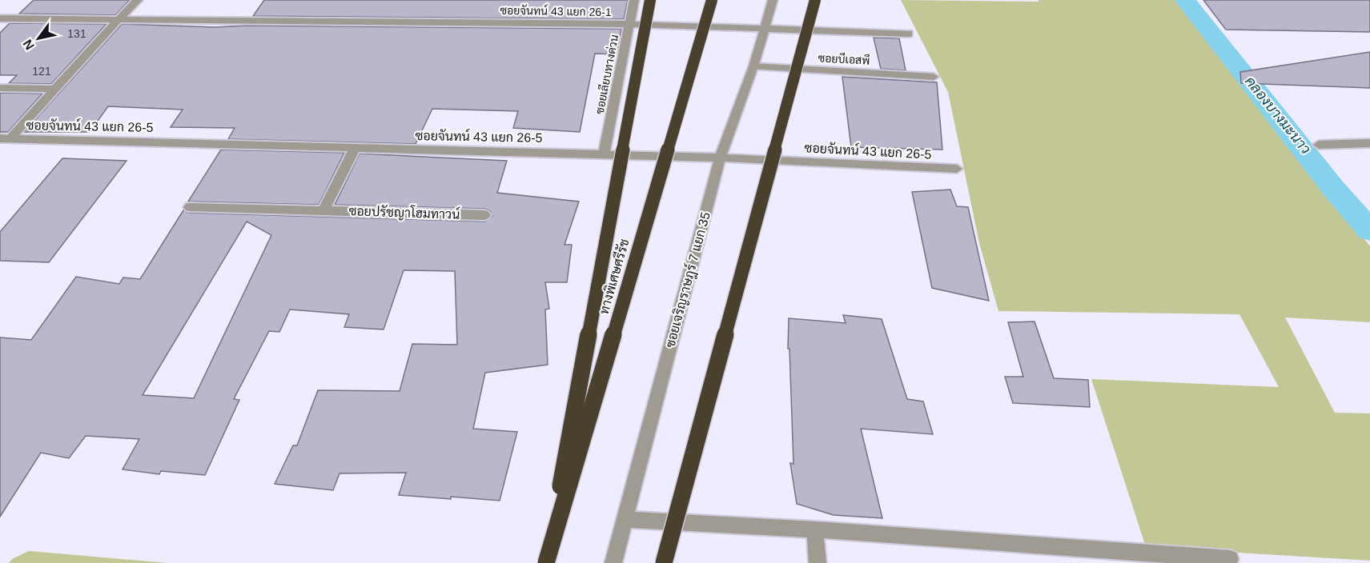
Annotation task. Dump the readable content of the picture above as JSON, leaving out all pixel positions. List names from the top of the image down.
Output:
{
  "streets": {
    "highway": ["ทางพิเศษศรีรัช"],
    "street": [
      "ซอยจันทน์ 43 แยก 26-1",
      "ซอยบีเอสพี",
      "ซอยเลียบทางด่วน",
      "ซอยจันทน์ 43 แยก 26-5",
      "ซอยปรัชญาโฮมทาวน์",
      "ซอยเจริญราษฎร์ 7 แยก 35"
    ]
  },
  "crossings": [
    ["ซอยจันทน์ 43 แยก 26-1", "ซอยเลียบทางด่วน"],
    ["ซอยจันทน์ 43 แยก 26-1", "ซอยเจริญราษฎร์ 7 แยก 35"],
    ["ซอยบีเอสพี", "ซอยเจริญราษฎร์ 7 แยก 35"],
    ["ซอยเลียบทางด่วน", "ซอยจันทน์ 43 แยก 26-5"],
    ["ซอยจันทน์ 43 แยก 26-5", "ซอยปรัชญาโฮมทาวน์"],
    ["ซอยจันทน์ 43 แยก 26-5", "ซอยเจริญราษฎร์ 7 แยก 35"]
  ],
  "water": ["คลองบางมะนาว"],
  "house_numbers": ["131", "121"],
  "north": "bottom left"
}
